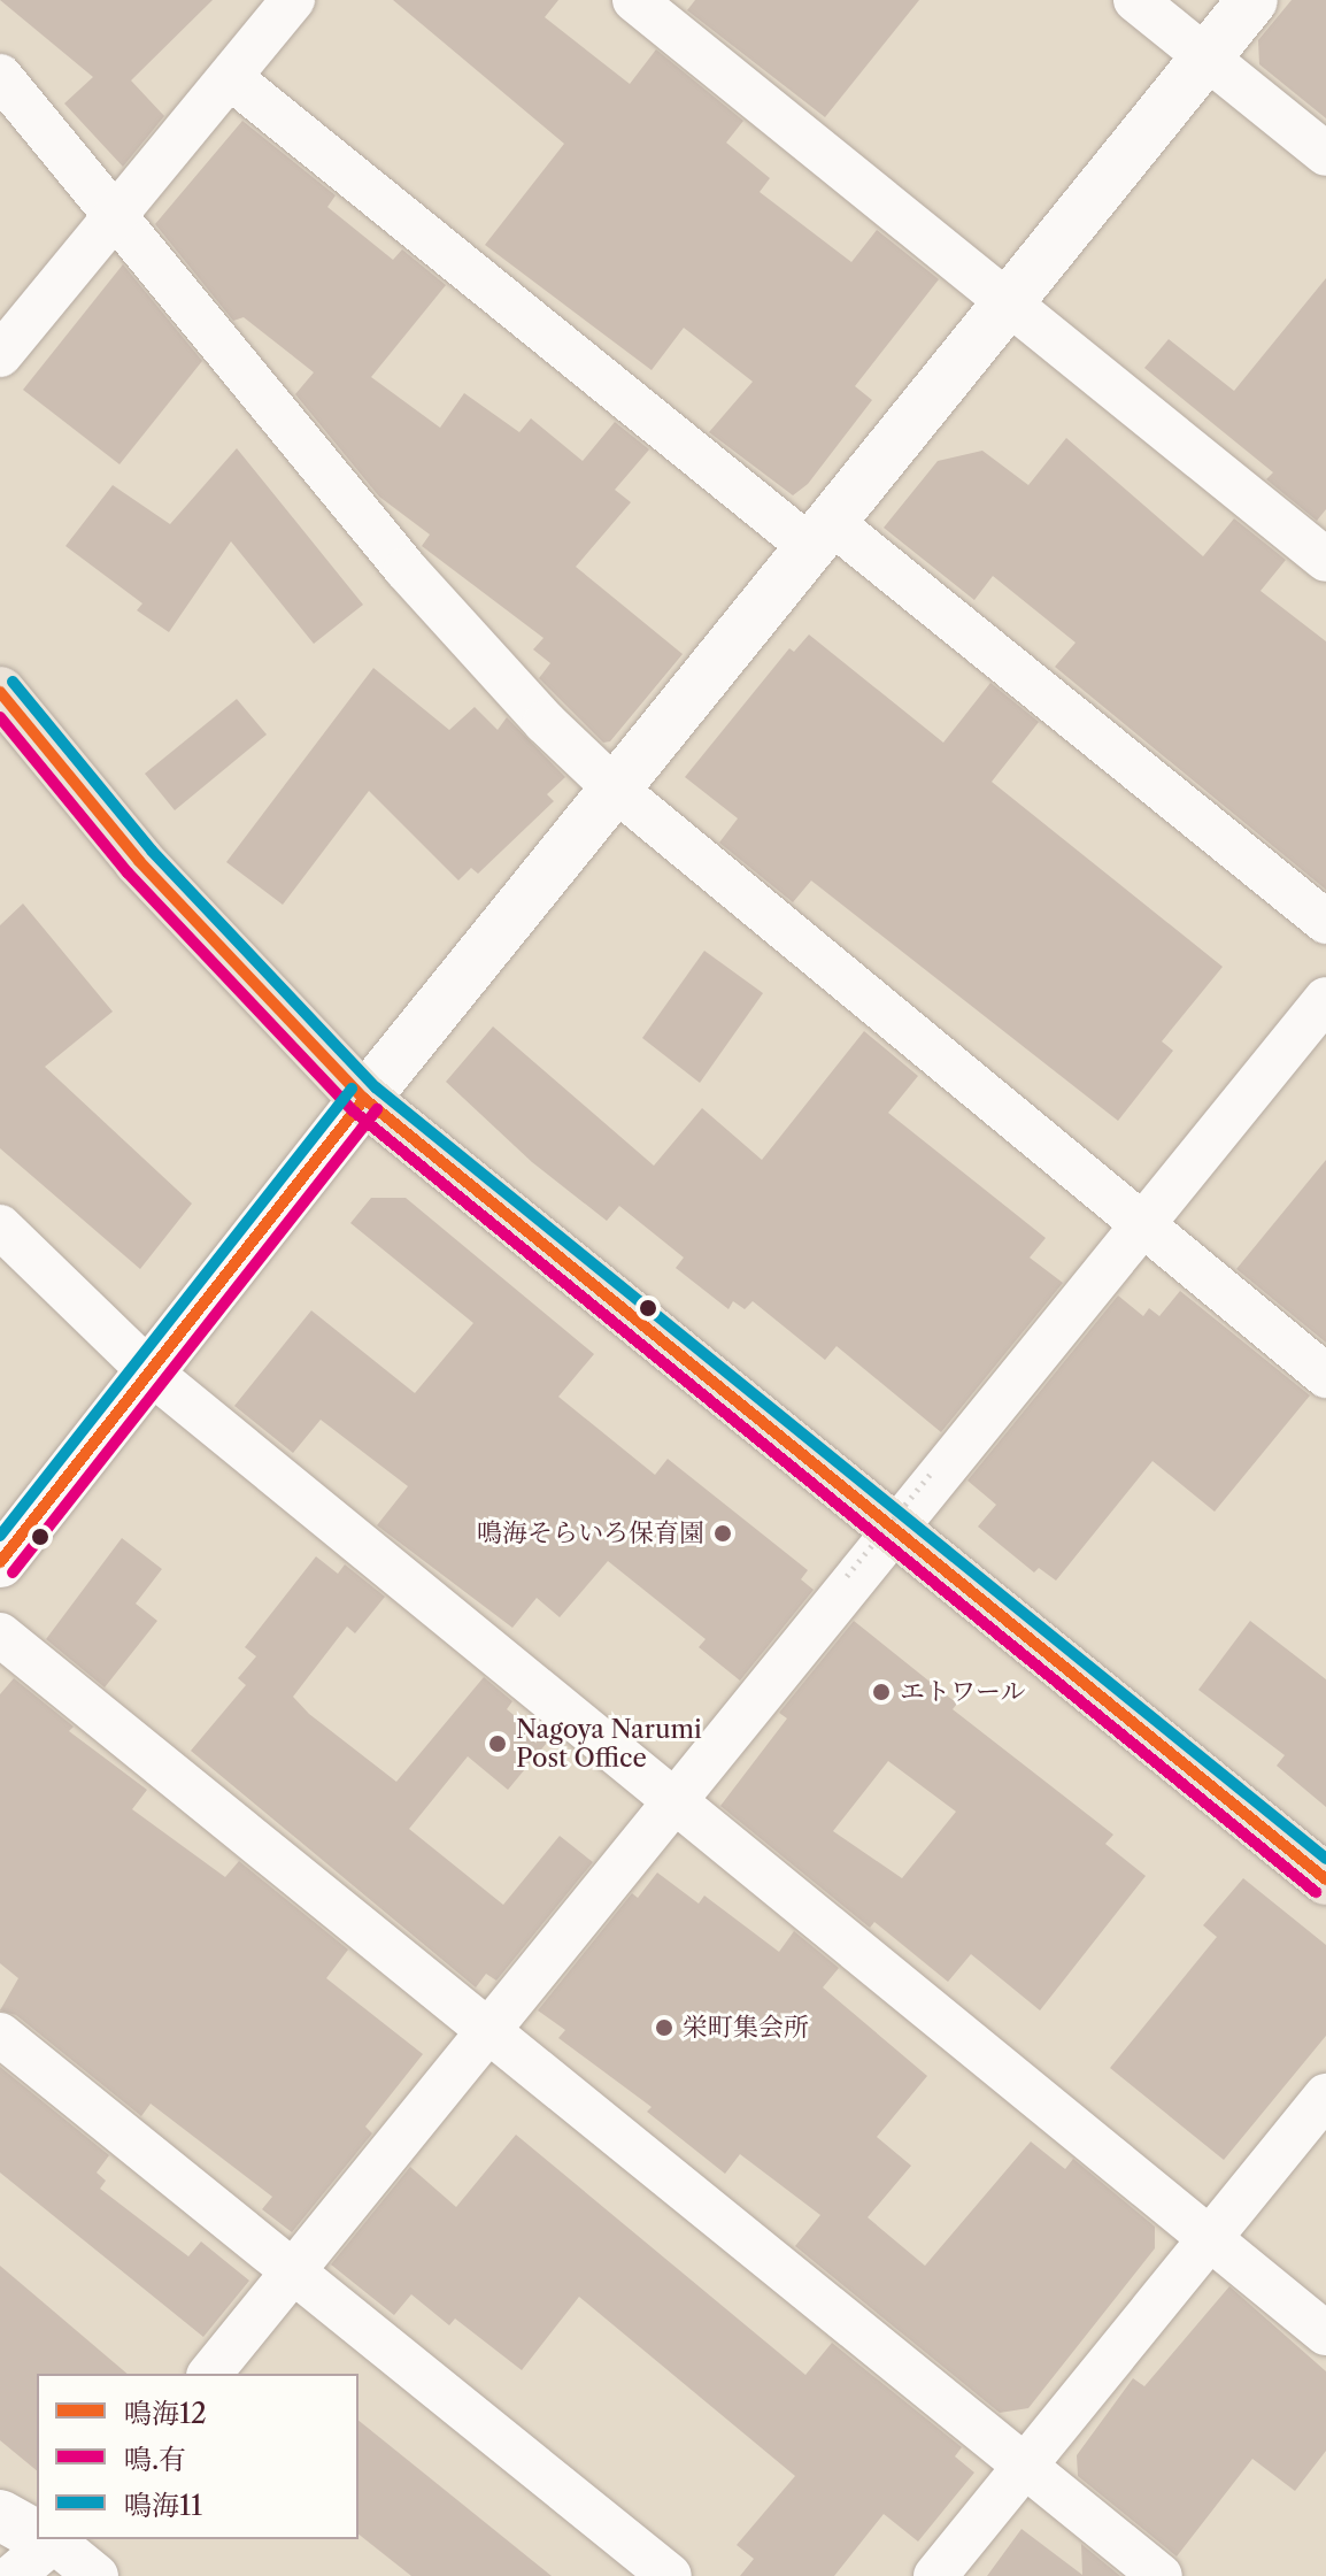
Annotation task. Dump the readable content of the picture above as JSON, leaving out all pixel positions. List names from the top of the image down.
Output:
{
  "places": [
    "鳴海そらいろ保育園",
    "エトワール",
    "Nagoya Narumi Post Office",
    "栄町集会所"
  ],
  "lines": ["transit line 鳴海11", "transit line 鳴海12", "transit line 鳴.有"],
  "legend": ["鳴海12", "鳴.有", "鳴海11"]
}
